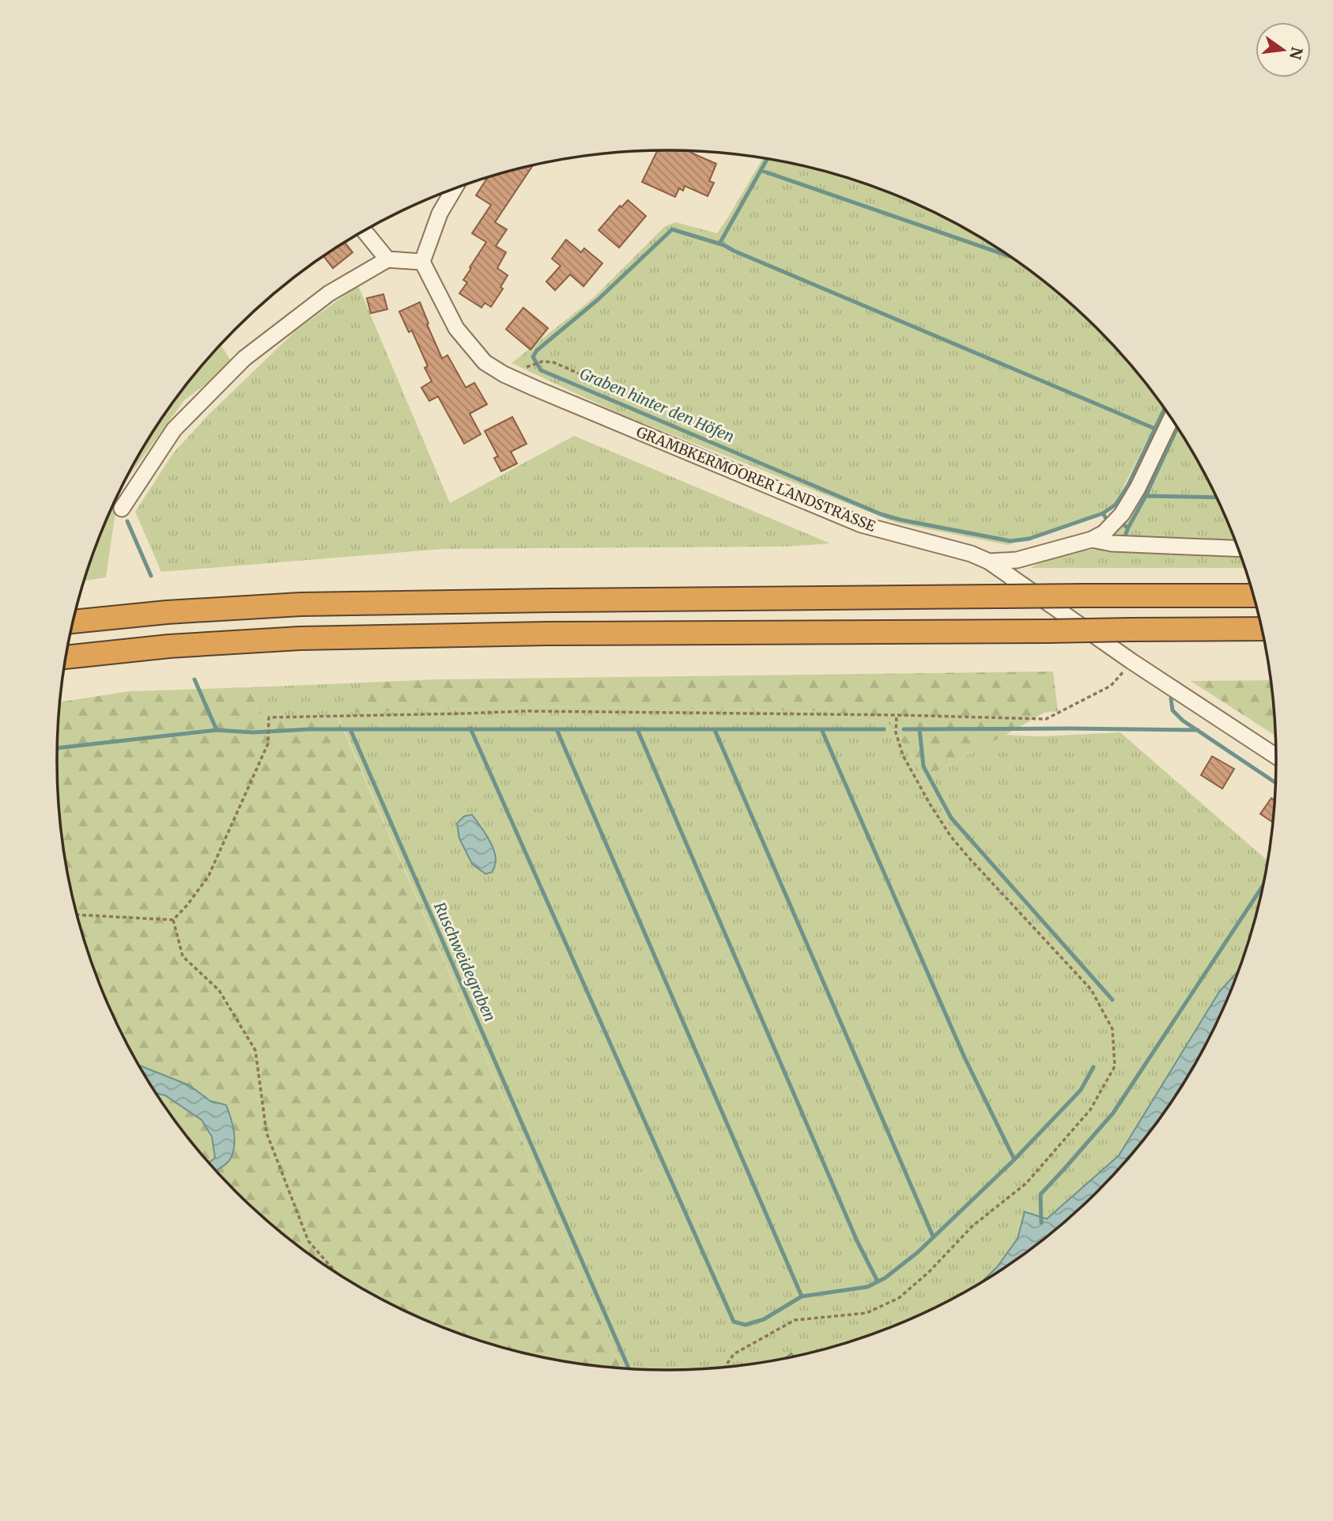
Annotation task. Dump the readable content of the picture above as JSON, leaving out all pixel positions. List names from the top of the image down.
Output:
{
  "streets": {
    "street": ["GRAMBKERMOORER LANDSTRASSE"]
  },
  "water": ["Graben hinter den Höfen", "Ruschweidegraben"],
  "north": "right"
}
